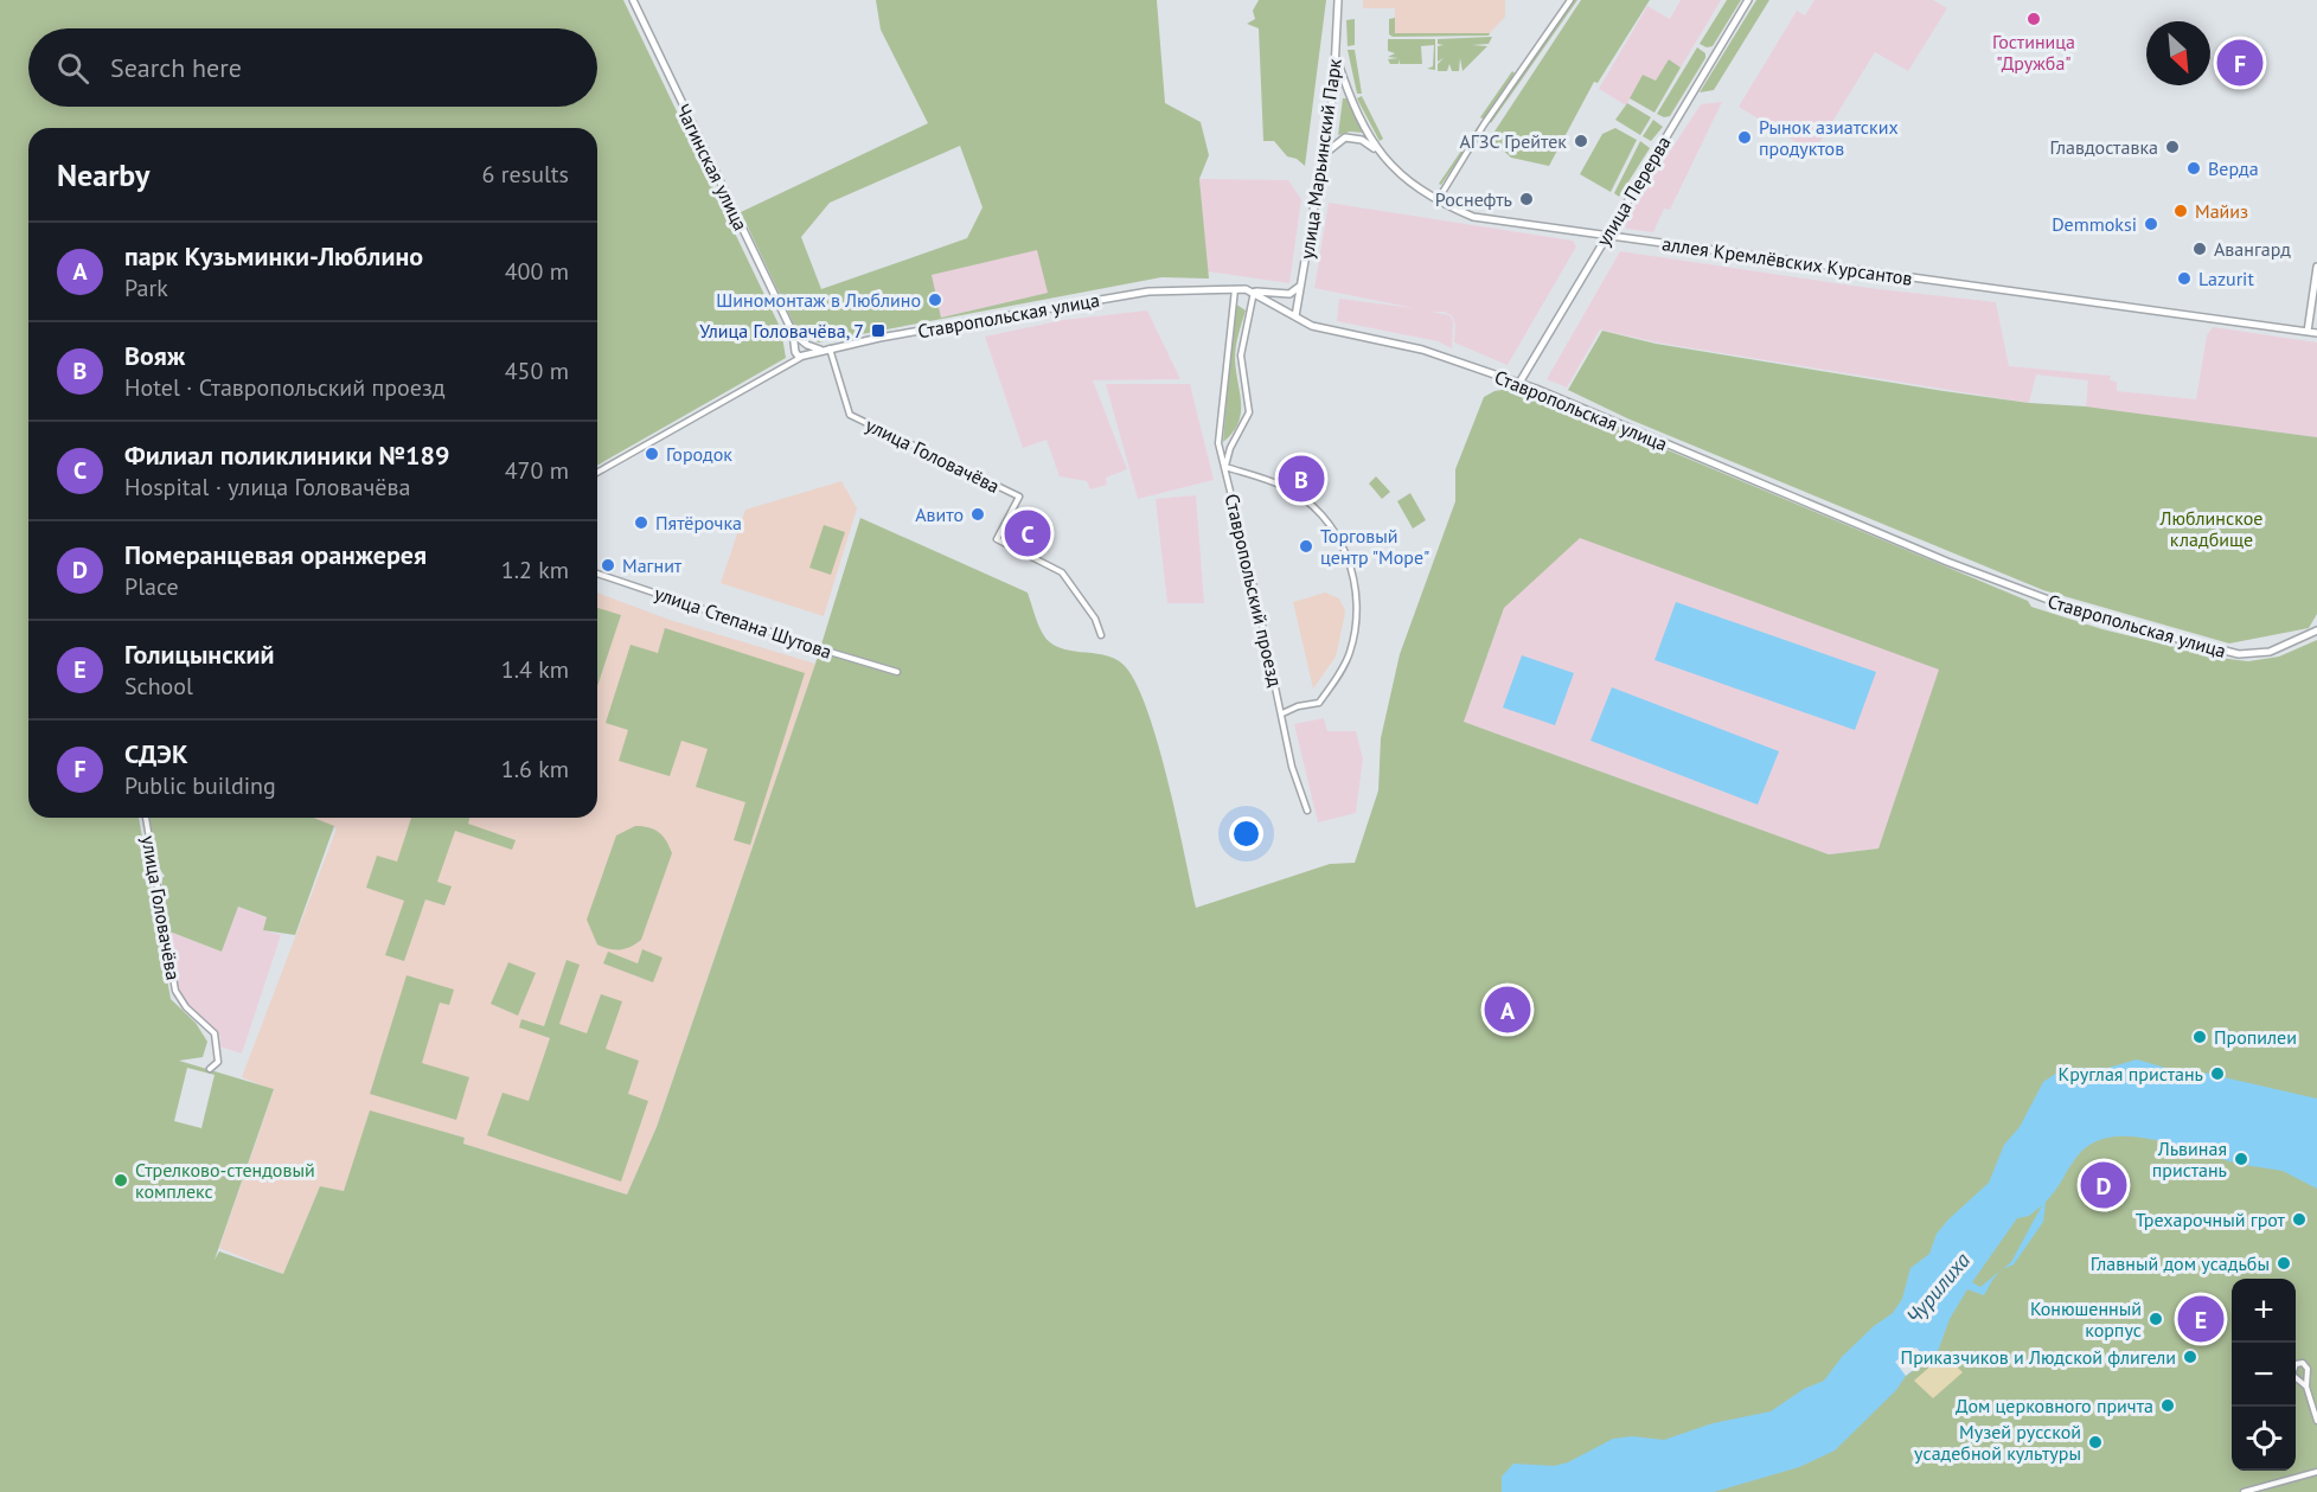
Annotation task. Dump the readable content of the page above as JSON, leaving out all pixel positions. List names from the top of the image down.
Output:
{
  "streets": {
    "street": [
      "улица Марьинский Парк",
      "Чагинская улица",
      "улица Перерва",
      "аллея Кремлёвских Курсантов",
      "Ставропольская улица",
      "улица Головачёва",
      "Ставропольский проезд",
      "улица Степана Шутова"
    ]
  },
  "crossings": [
    ["улица Марьинский Парк", "аллея Кремлёвских Курсантов"],
    ["улица Марьинский Парк", "Ставропольская улица"],
    ["Чагинская улица", "Ставропольская улица"],
    ["улица Перерва", "аллея Кремлёвских Курсантов"],
    ["улица Перерва", "Ставропольская улица"],
    ["Ставропольская улица", "улица Головачёва"],
    ["Ставропольская улица", "Ставропольский проезд"]
  ],
  "water": ["Чурилиха"],
  "parks": ["Люблинское кладбище"],
  "places": {
    "other": [
      "Гостиница \"Дружба\"",
      "Рынок азиатских продуктов",
      "АГЗС Грейтек",
      "Главдоставка",
      "Верда",
      "Роснефть",
      "Майиз",
      "Demmoksi",
      "Авангард",
      "Lazurit",
      "Шиномонтаж в Люблино",
      "Городок",
      "Авито",
      "Пятёрочка",
      "Торговый центр \"Море\"",
      "Магнит",
      "Пропилеи",
      "Круглая пристань",
      "Львиная пристань",
      "Стрелково-стендовый комплекс",
      "Трехарочный грот",
      "Главный дом усадьбы",
      "Конюшенный корпус",
      "Приказчиков и Людской флигели",
      "Дом церковного причта",
      "Музей русской усадебной культуры"
    ],
    "transit": ["Улица Головачёва, 7"]
  },
  "north": "bottom right",
  "page": {
    "search": "Search here",
    "pins": [
      "F",
      "B",
      "C",
      "A",
      "D",
      "E"
    ],
    "heading": ["Nearby", "6 results"],
    "list": [
      {
        "mark": "A",
        "name": "парк Кузьминки-Люблино",
        "note": "Park",
        "value": "400 m"
      },
      {
        "mark": "B",
        "name": "Вояж",
        "note": "Hotel · Ставропольский проезд",
        "value": "450 m"
      },
      {
        "mark": "C",
        "name": "Филиал поликлиники №189",
        "note": "Hospital · улица Головачёва",
        "value": "470 m"
      },
      {
        "mark": "D",
        "name": "Померанцевая оранжерея",
        "note": "Place",
        "value": "1.2 km"
      },
      {
        "mark": "E",
        "name": "Голицынский",
        "note": "School",
        "value": "1.4 km"
      },
      {
        "mark": "F",
        "name": "СДЭК",
        "note": "Public building",
        "value": "1.6 km"
      }
    ],
    "map_buttons": ["+", "−"]
  }
}
